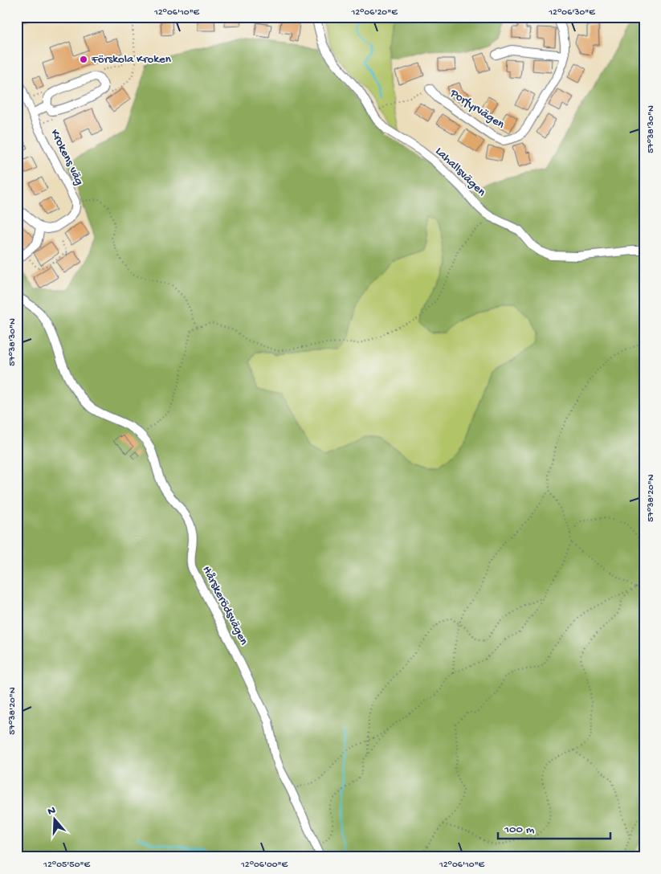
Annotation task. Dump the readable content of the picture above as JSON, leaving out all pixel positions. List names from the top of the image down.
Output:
{
  "streets": {
    "street": [
      "Porfyrvägen",
      "Krokens väg",
      "Lahallsvägen",
      "Hårskerödsvägen"
    ]
  },
  "places": ["Förskola Kroken"],
  "scale_bar": "100 m",
  "north": "top",
  "coordinates": [
    "12°06'10\"E",
    "12°06'20\"E",
    "12°06'30\"E",
    "57°38'30\"N",
    "57°38'20\"N",
    "12°05'50\"E",
    "12°06'00\"E"
  ]
}
